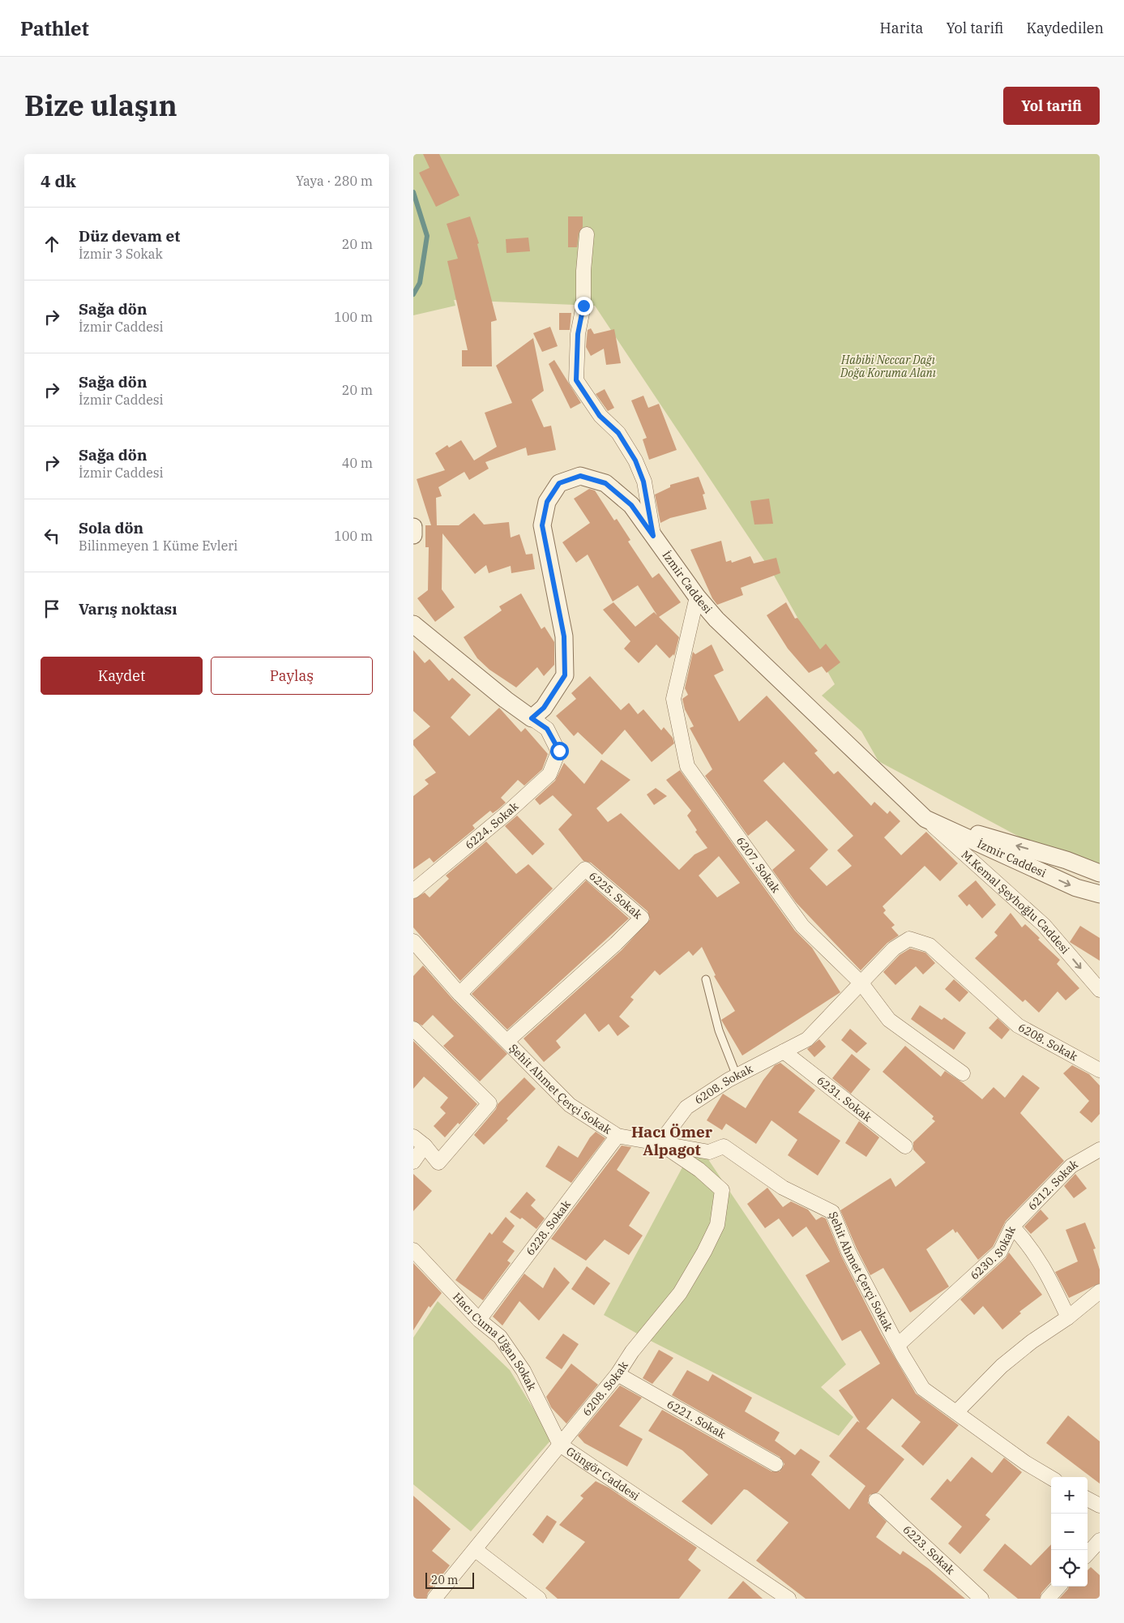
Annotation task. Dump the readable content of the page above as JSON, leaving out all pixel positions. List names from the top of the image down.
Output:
{
  "streets": {
    "street": [
      "İzmir Caddesi",
      "6224. Sokak",
      "6207. Sokak",
      "6225. Sokak",
      "M.Kemal Şeyhoğlu Caddesi",
      "6208. Sokak",
      "Şehit Ahmet Çerçi Sokak",
      "6231. Sokak",
      "6212. Sokak",
      "6228. Sokak",
      "6230. Sokak",
      "Hacı Cuma Uğan Sokak",
      "6221. Sokak",
      "Güngör Caddesi",
      "6223. Sokak"
    ]
  },
  "crossings": [
    ["İzmir Caddesi", "6224. Sokak"],
    ["İzmir Caddesi", "6207. Sokak"],
    ["İzmir Caddesi", "M.Kemal Şeyhoğlu Caddesi"],
    ["6207. Sokak", "6208. Sokak"],
    ["6225. Sokak", "Şehit Ahmet Çerçi Sokak"],
    ["6208. Sokak", "Şehit Ahmet Çerçi Sokak"],
    ["6208. Sokak", "6231. Sokak"],
    ["6208. Sokak", "Hacı Cuma Uğan Sokak"],
    ["6208. Sokak", "6221. Sokak"],
    ["6208. Sokak", "Güngör Caddesi"],
    ["Şehit Ahmet Çerçi Sokak", "6228. Sokak"],
    ["Şehit Ahmet Çerçi Sokak", "6230. Sokak"],
    ["6212. Sokak", "6230. Sokak"],
    ["6228. Sokak", "Hacı Cuma Uğan Sokak"],
    ["Hacı Cuma Uğan Sokak", "Güngör Caddesi"]
  ],
  "one_way": ["M.Kemal Şeyhoğlu Caddesi"],
  "districts": ["Hacı Ömer Alpagot"],
  "parks": ["Habibi Neccar Dağı Doğa Koruma Alanı"],
  "scale_bar": "20 m",
  "page": {
    "header": "Pathlet",
    "nav": ["Harita", "Yol tarifi", "Kaydedilen"],
    "title": "Bize ulaşın",
    "buttons": [
      "Yol tarifi",
      ["Kaydet", "Paylaş"]
    ],
    "heading": ["4 dk", "Yaya · 280 m"],
    "list": [
      ["Düz devam et", "İzmir 3 Sokak", "20 m"],
      ["Sağa dön", "İzmir Caddesi", "100 m"],
      ["Sağa dön", "İzmir Caddesi", "20 m"],
      ["Sağa dön", "İzmir Caddesi", "40 m"],
      ["Sola dön", "Bilinmeyen 1 Küme Evleri", "100 m"],
      "Varış noktası"
    ],
    "map_buttons": ["+", "−"],
    "scale": "20 m"
  }
}
